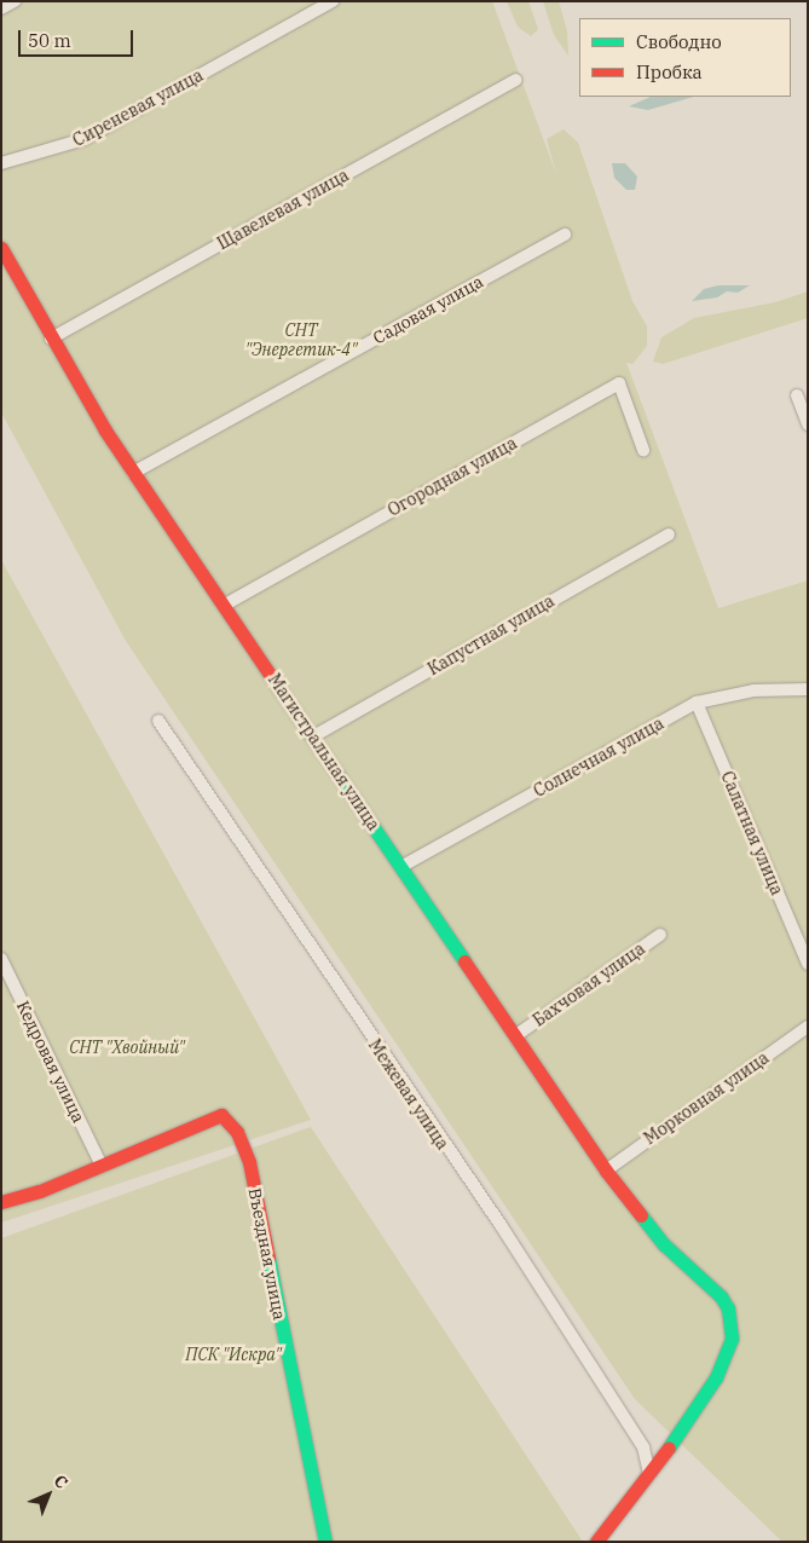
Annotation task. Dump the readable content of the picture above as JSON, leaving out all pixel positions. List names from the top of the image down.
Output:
{
  "streets": {
    "street": [
      "Сиреневая улица",
      "Щавелевая улица",
      "Садовая улица",
      "Огородная улица",
      "Капустная улица",
      "Магистральная улица",
      "Солнечная улица",
      "Салатная улица",
      "Бахчовая улица",
      "Кедровая улица",
      "Межевая улица",
      "Морковная улица",
      "Въездная улица"
    ]
  },
  "crossings": [
    ["Щавелевая улица", "Магистральная улица"],
    ["Садовая улица", "Магистральная улица"],
    ["Огородная улица", "Магистральная улица"],
    ["Капустная улица", "Магистральная улица"],
    ["Магистральная улица", "Солнечная улица"],
    ["Магистральная улица", "Бахчовая улица"],
    ["Магистральная улица", "Межевая улица"],
    ["Магистральная улица", "Морковная улица"],
    ["Солнечная улица", "Салатная улица"],
    ["Кедровая улица", "Въездная улица"]
  ],
  "parks": ["СНТ \"Энергетик-4\"", "СНТ \"Хвойный\"", "ПСК \"Искра\""],
  "legend": ["Свободно", "Пробка"],
  "scale_bar": "50 m",
  "north": "top right"
}
